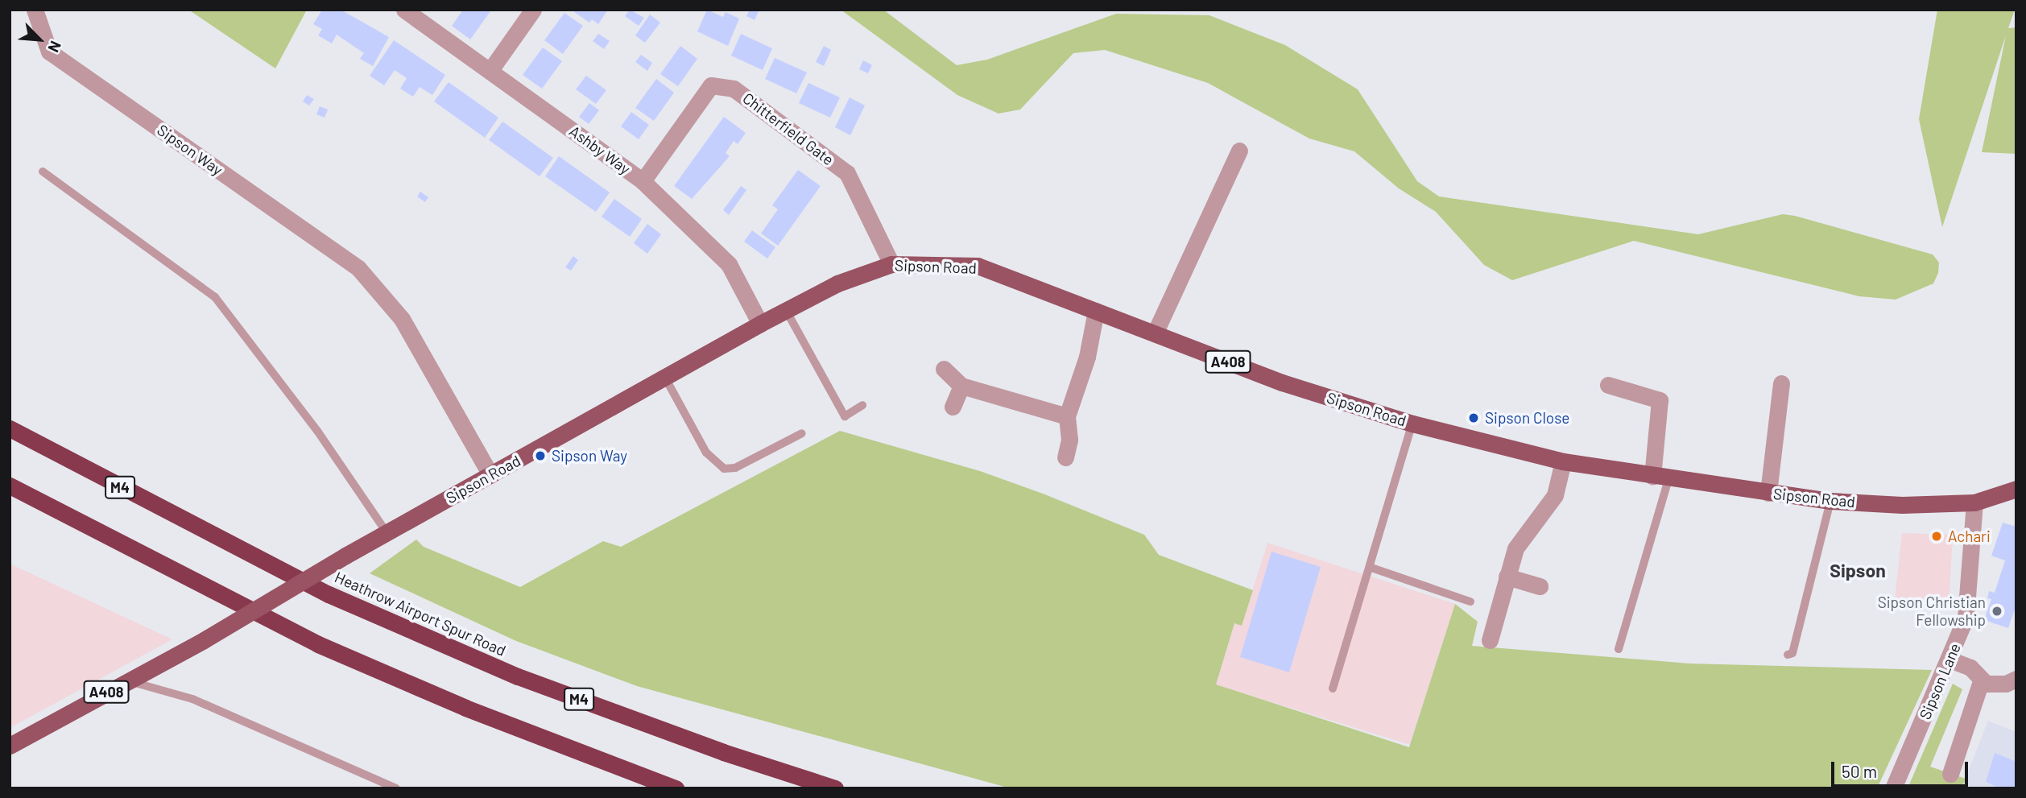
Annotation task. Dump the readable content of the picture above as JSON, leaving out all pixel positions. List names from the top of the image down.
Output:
{
  "streets": {
    "highway": ["M4", "Heathrow Airport Spur Road"],
    "main road": ["Sipson Road", "A408"],
    "street": [
      "Chitterfield Gate",
      "Sipson Way",
      "Ashby Way",
      "Sipson Lane"
    ]
  },
  "crossings": [
    ["Chitterfield Gate", "Ashby Way"],
    ["Chitterfield Gate", "Sipson Road"],
    ["Sipson Way", "Sipson Road"],
    ["Ashby Way", "Sipson Road"],
    ["Sipson Road", "Sipson Lane"]
  ],
  "districts": ["Sipson"],
  "places": [
    "Sipson Close",
    "Sipson Way",
    "Achari",
    "Sipson Christian Fellowship"
  ],
  "scale_bar": "50 m",
  "north": "bottom right"
}
